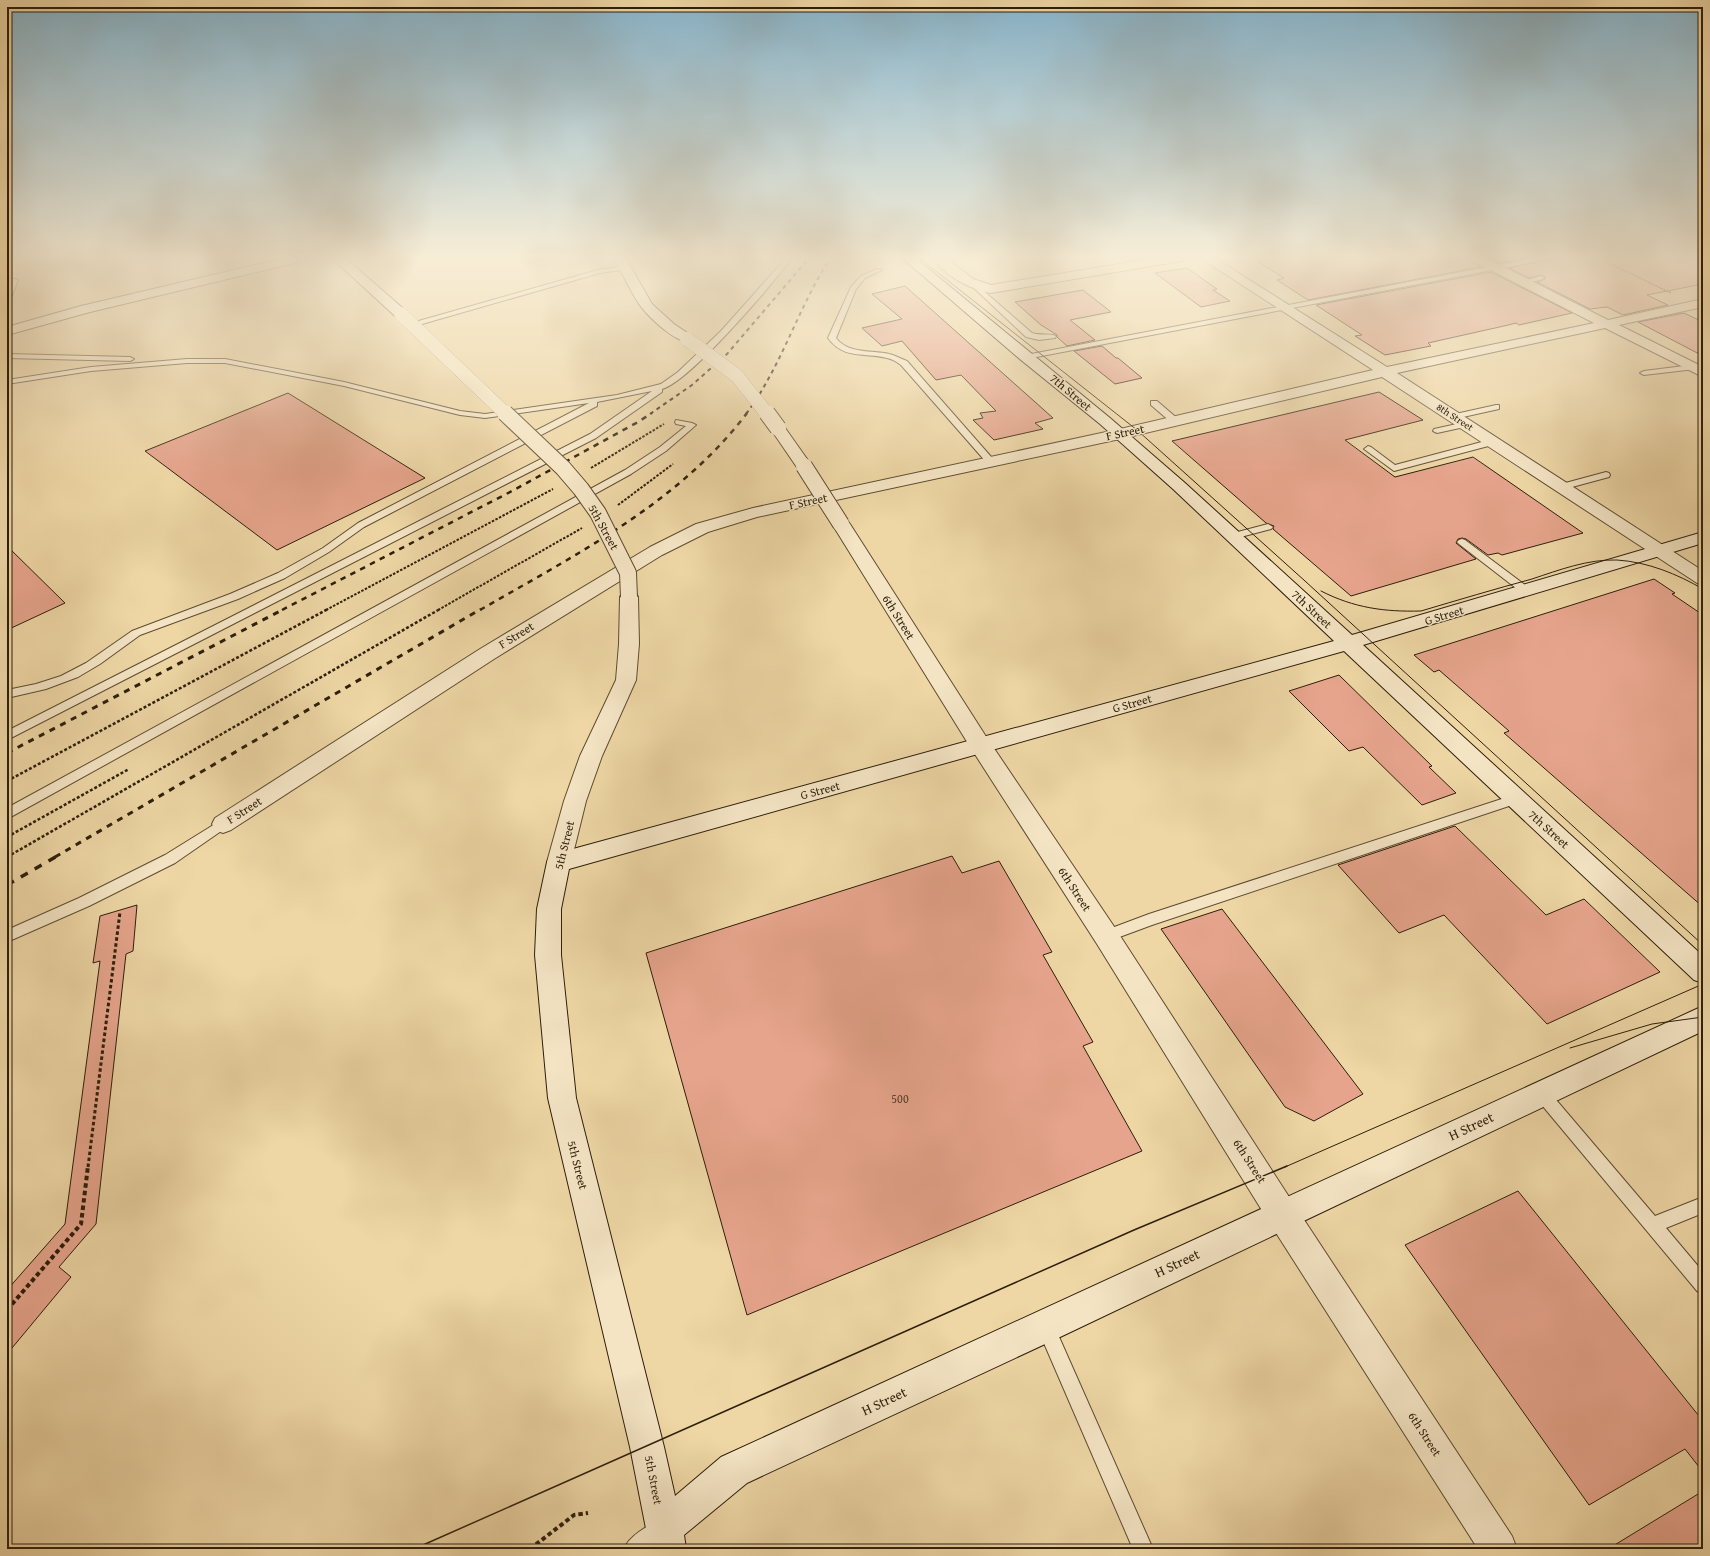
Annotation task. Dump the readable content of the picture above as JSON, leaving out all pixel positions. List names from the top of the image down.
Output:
{
  "streets": {
    "street": [
      "7th Street",
      "8th Street",
      "F Street",
      "5th Street",
      "G Street",
      "6th Street",
      "H Street"
    ]
  },
  "crossings": [
    ["7th Street", "F Street"],
    ["7th Street", "G Street"],
    ["8th Street", "F Street"],
    ["8th Street", "G Street"],
    ["5th Street", "G Street"],
    ["5th Street", "H Street"],
    ["G Street", "6th Street"],
    ["6th Street", "H Street"]
  ],
  "house_numbers": ["500"]
}
